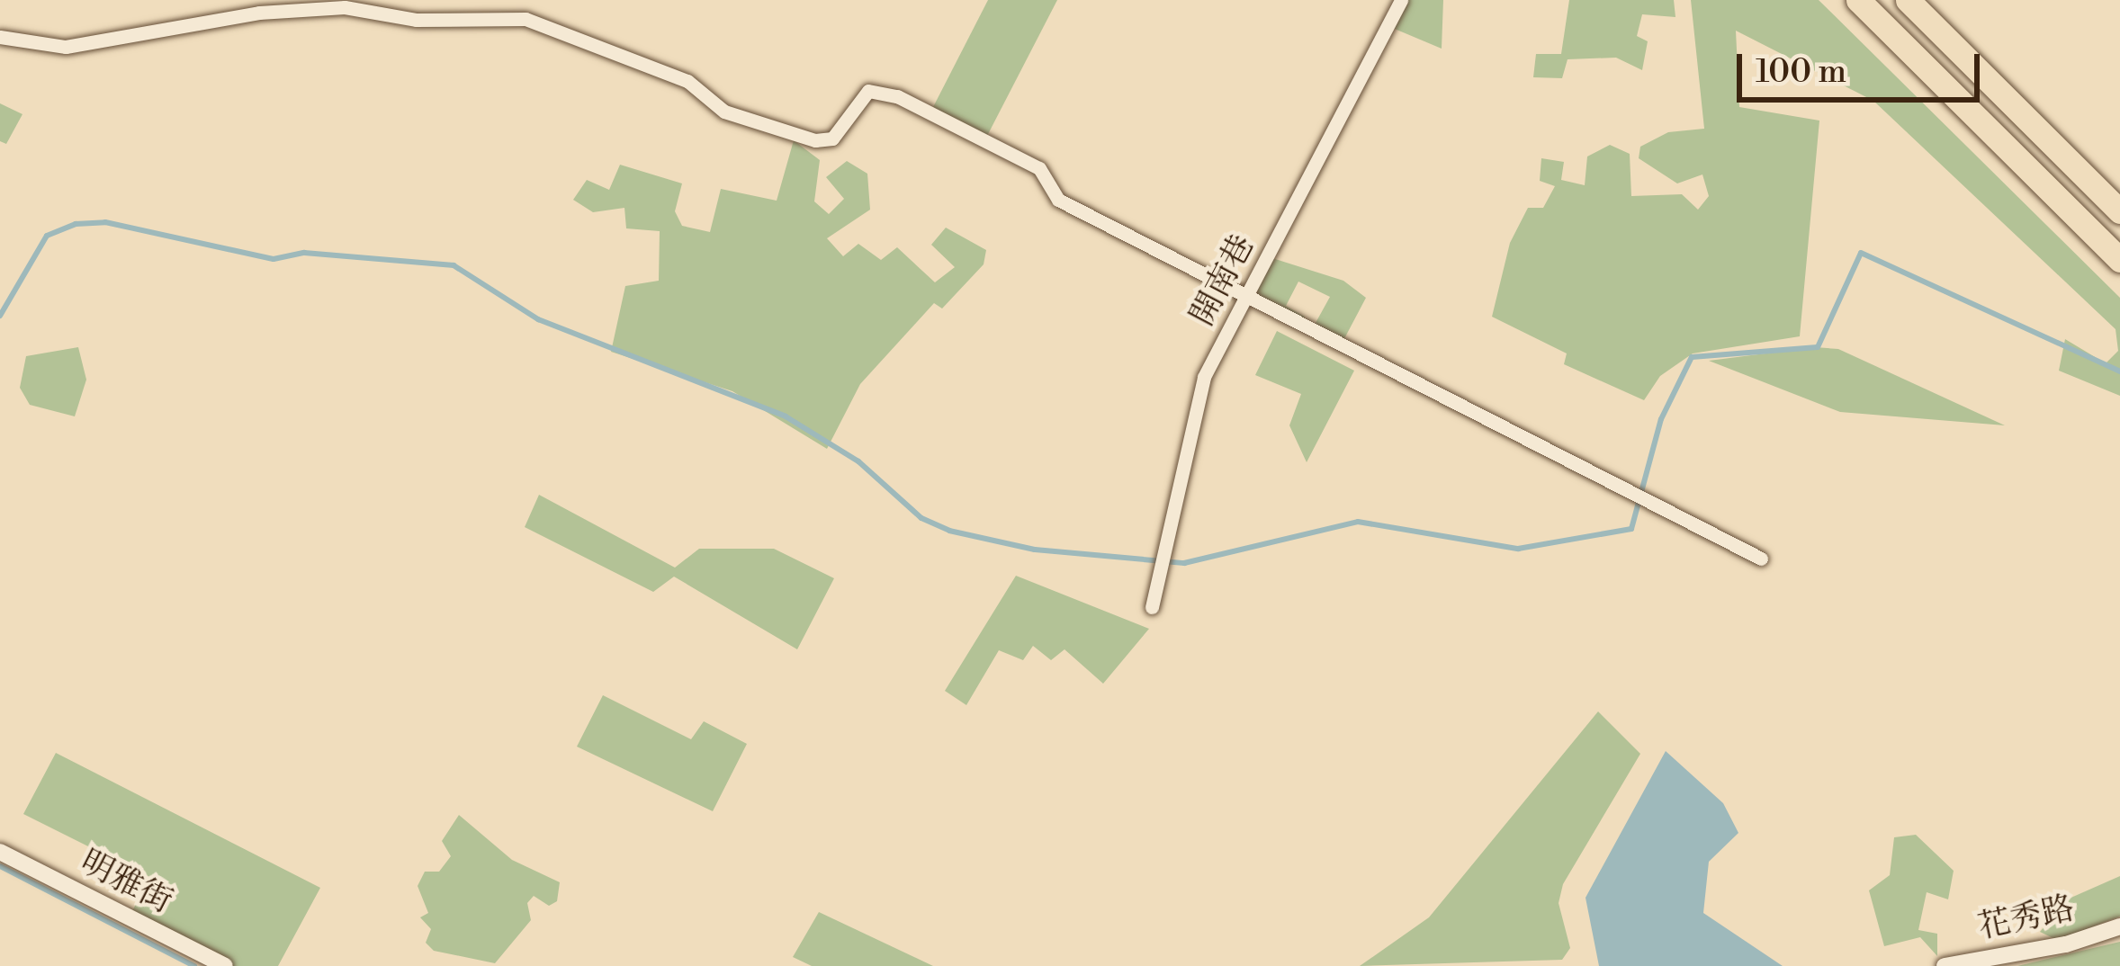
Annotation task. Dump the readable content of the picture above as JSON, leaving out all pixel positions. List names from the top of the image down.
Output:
{
  "streets": {
    "street": ["開南巷", "明雅街", "花秀路"]
  },
  "scale_bar": "100 m"
}
